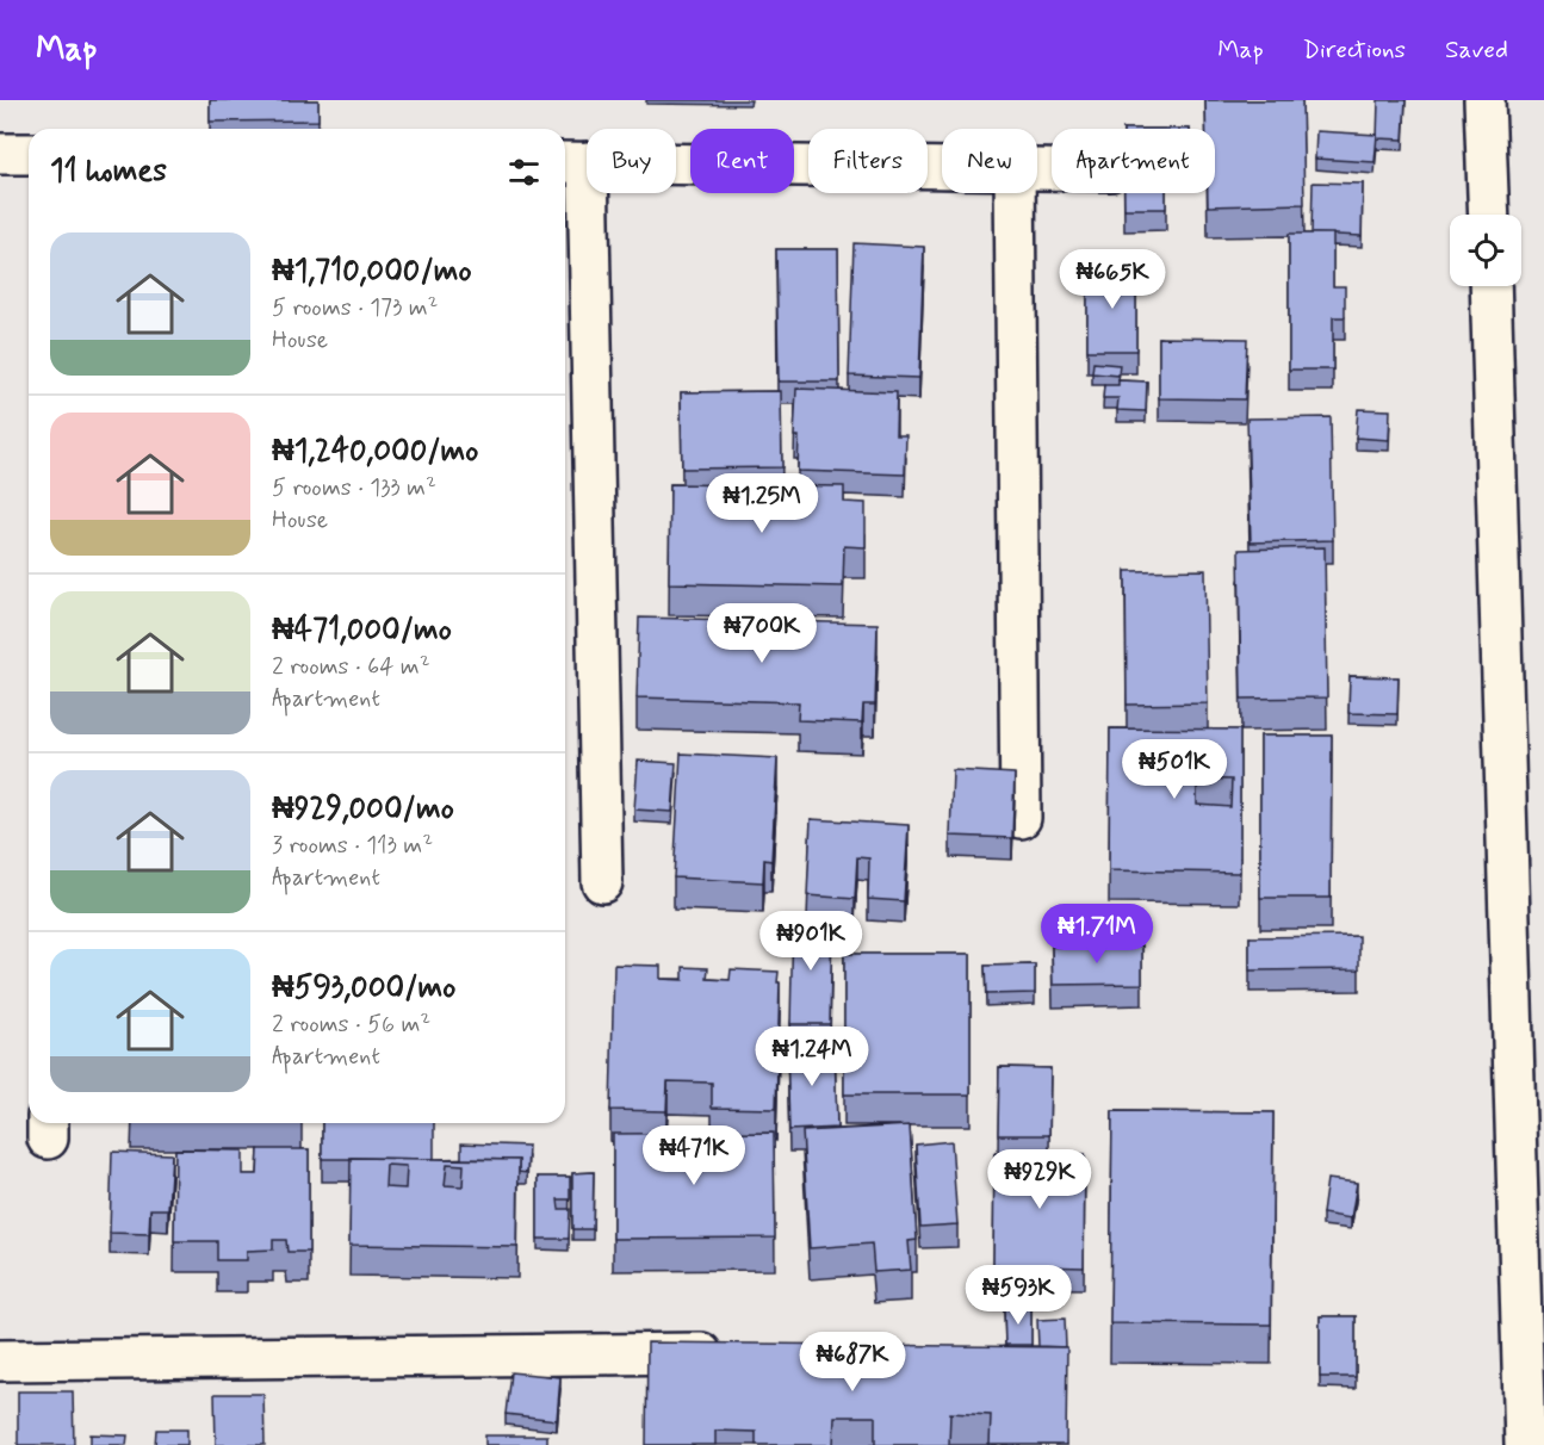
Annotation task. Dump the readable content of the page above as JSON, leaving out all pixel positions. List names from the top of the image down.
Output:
{
  "page": {
    "header": "Map",
    "nav": ["Map", "Directions", "Saved"],
    "chip": [
      "Buy",
      "Rent",
      "Filters",
      "New",
      "Apartment"
    ],
    "heading": "11 homes",
    "list": [
      {
        "name": "₦1,710,000/mo",
        "note": "5 rooms · 173 m² · House"
      },
      {
        "name": "₦1,240,000/mo",
        "note": "5 rooms · 133 m² · House"
      },
      {
        "name": "₦471,000/mo",
        "note": "2 rooms · 64 m² · Apartment"
      },
      {
        "name": "₦929,000/mo",
        "note": "3 rooms · 113 m² · Apartment"
      },
      {
        "name": "₦593,000/mo",
        "note": "2 rooms · 56 m² · Apartment"
      }
    ],
    "price": [
      "₦665K",
      "₦1.25M",
      "₦700K",
      "₦501K",
      "₦1.71M",
      "₦901K",
      "₦1.24M",
      "₦471K",
      "₦929K",
      "₦593K",
      "₦687K"
    ]
  }
}
